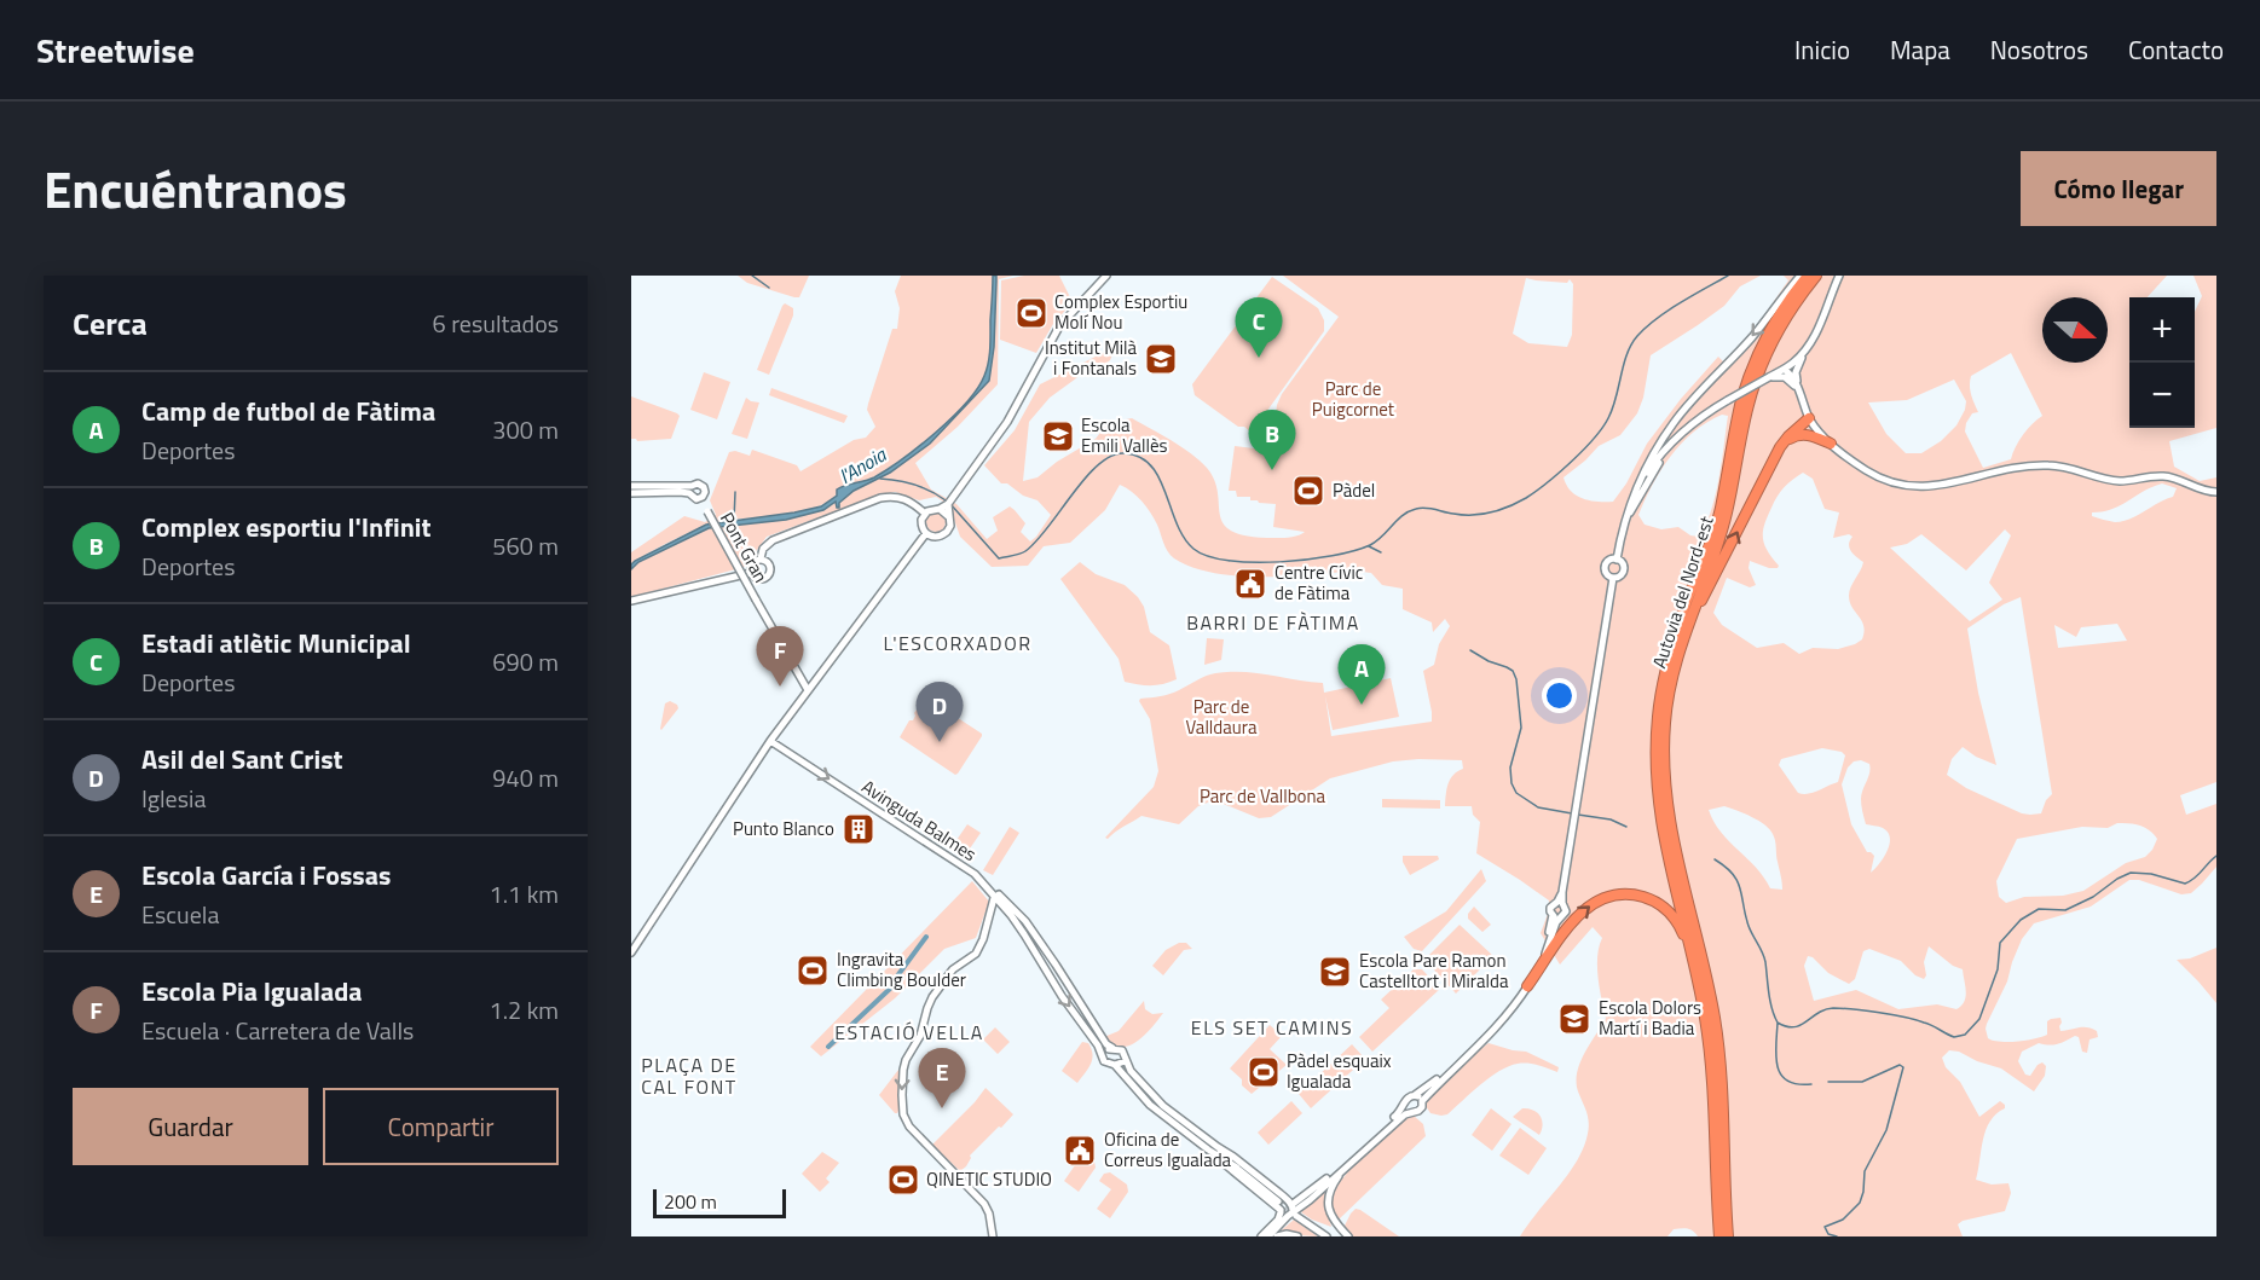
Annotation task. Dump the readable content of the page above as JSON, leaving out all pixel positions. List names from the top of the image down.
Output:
{
  "streets": {
    "highway": ["Autovia del Nord-est"],
    "street": ["Pont Gran", "Avinguda Balmes"]
  },
  "districts": [
    "BARRI DE FÀTIMA",
    "L'ESCORXADOR",
    "ELS SET CAMINS",
    "ESTACIÓ VELLA",
    "PLAÇA DE CAL FONT"
  ],
  "water": ["l'Anoia"],
  "parks": ["Parc de Puigcornet", "Parc de Valldaura", "Parc de Vallbona"],
  "places": {
    "sports": [
      "Complex Esportiu Molí Nou",
      "Pàdel",
      "Ingravita Climbing Boulder",
      "Pàdel esquaix Igualada",
      "QINETIC STUDIO"
    ],
    "school or university": [
      "Institut Milà i Fontanals",
      "Escola Emili Vallès",
      "Escola Pare Ramon Castelltort i Miralda",
      "Escola Dolors Martí i Badia"
    ],
    "public building": ["Centre Cívic de Fàtima", "Oficina de Correus Igualada"],
    "building": ["Punto Blanco"]
  },
  "scale_bar": "200 m",
  "north": "right",
  "page": {
    "header": "Streetwise",
    "nav": [
      "Inicio",
      "Mapa",
      "Nosotros",
      "Contacto"
    ],
    "title": "Encuéntranos",
    "buttons": [
      "Cómo llegar",
      ["Guardar", "Compartir"]
    ],
    "heading": ["Cerca", "6 resultados"],
    "map_buttons": ["+", "−"],
    "pins": [
      "C",
      "B",
      "F",
      "A",
      "D",
      "E"
    ],
    "list": [
      {
        "mark": "A",
        "name": "Camp de futbol de Fàtima",
        "note": "Deportes",
        "value": "300 m"
      },
      {
        "mark": "B",
        "name": "Complex esportiu l'Infinit",
        "note": "Deportes",
        "value": "560 m"
      },
      {
        "mark": "C",
        "name": "Estadi atlètic Municipal",
        "note": "Deportes",
        "value": "690 m"
      },
      {
        "mark": "D",
        "name": "Asil del Sant Crist",
        "note": "Iglesia",
        "value": "940 m"
      },
      {
        "mark": "E",
        "name": "Escola García i Fossas",
        "note": "Escuela",
        "value": "1.1 km"
      },
      {
        "mark": "F",
        "name": "Escola Pia Igualada",
        "note": "Escuela · Carretera de Valls",
        "value": "1.2 km"
      }
    ],
    "scale": "200 m"
  }
}
